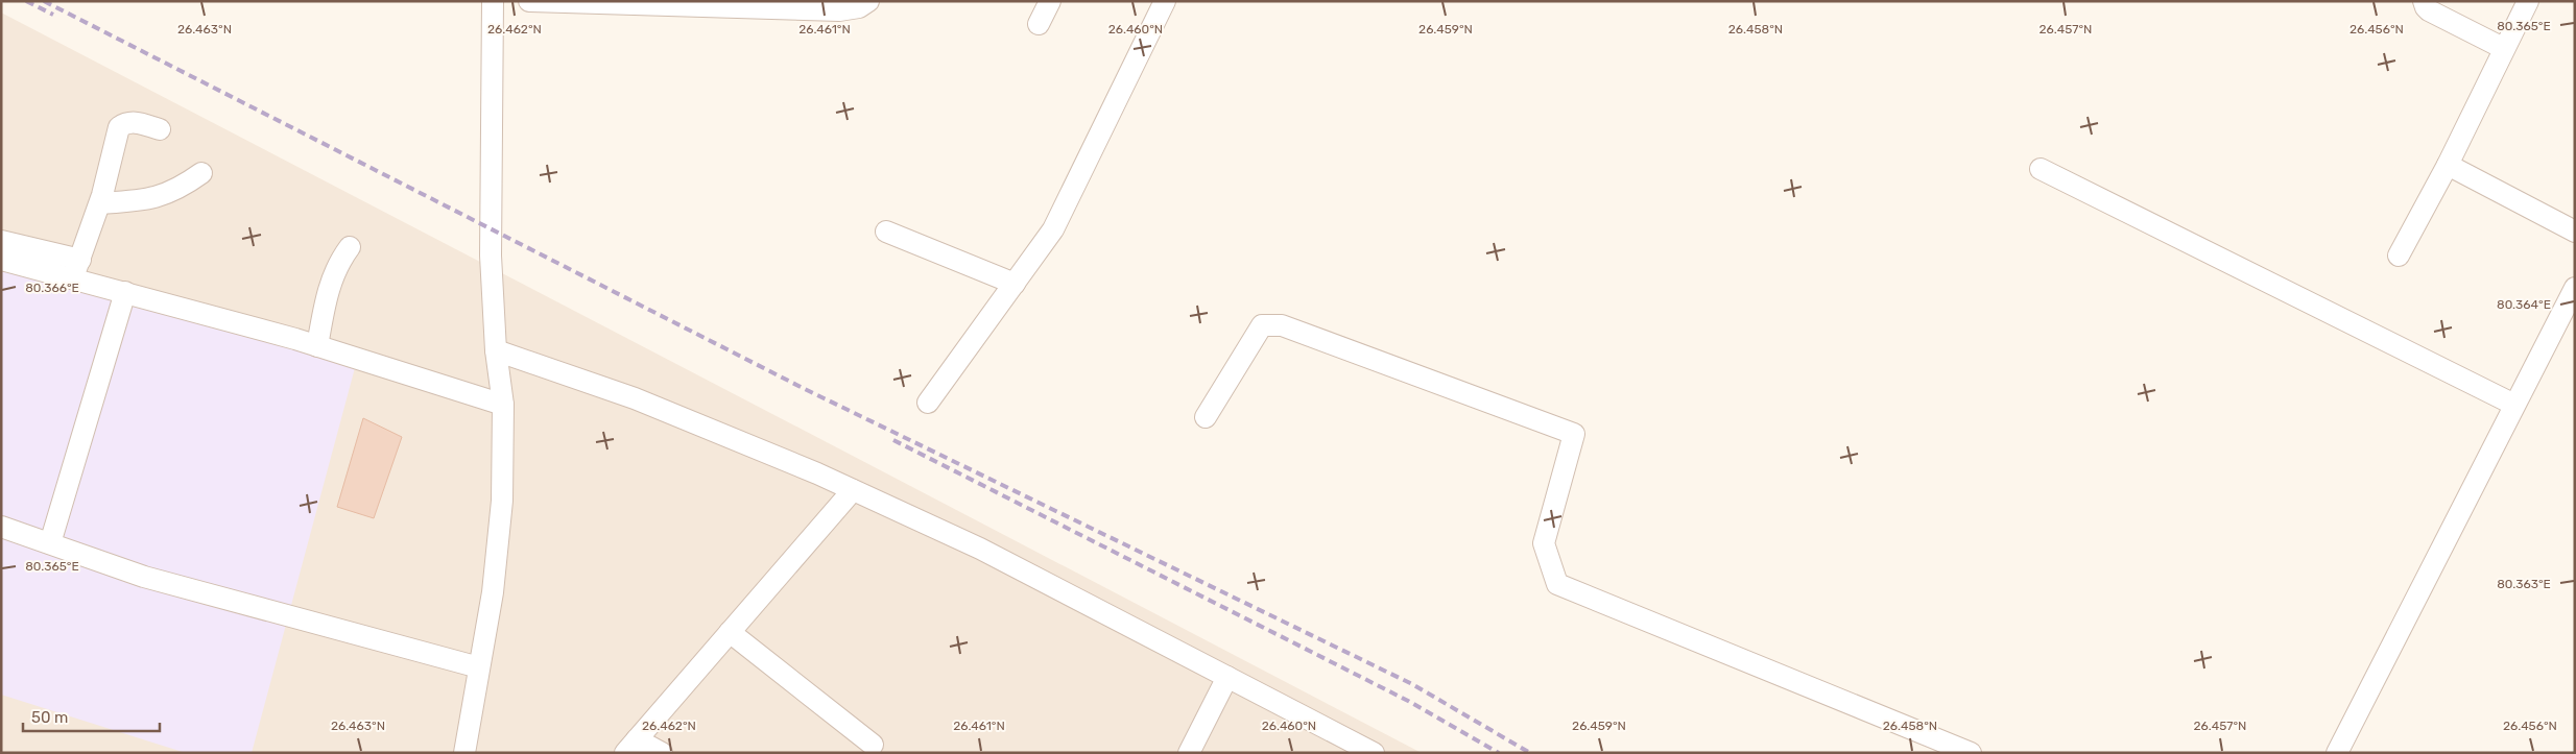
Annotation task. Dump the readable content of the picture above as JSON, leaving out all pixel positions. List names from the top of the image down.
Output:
{
  "scale_bar": "50 m",
  "coordinates": [
    "80.365°E",
    "26.463°N",
    "26.462°N",
    "26.461°N",
    "26.460°N",
    "26.459°N",
    "26.458°N",
    "26.457°N",
    "26.456°N",
    "80.366°E",
    "80.364°E",
    "80.363°E"
  ]
}
